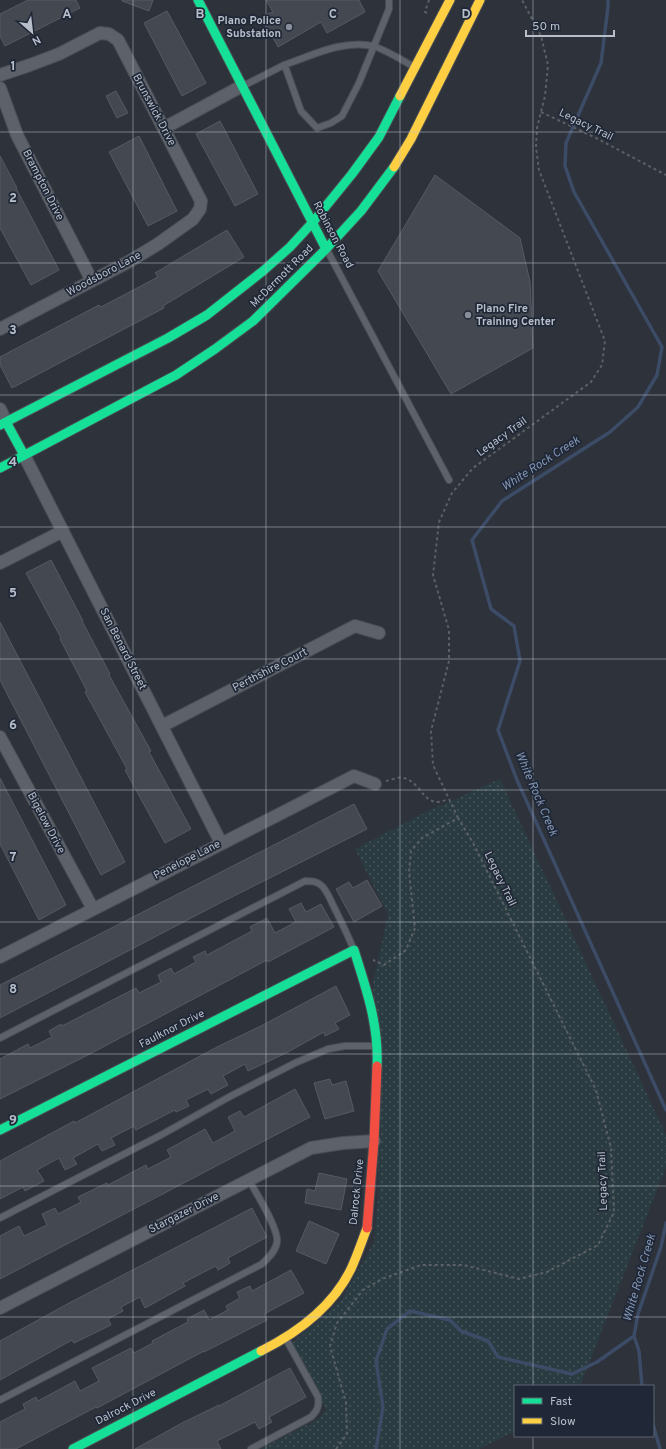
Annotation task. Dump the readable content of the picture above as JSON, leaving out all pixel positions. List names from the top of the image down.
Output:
{
  "streets": {
    "main road": [
      "Robinson Road",
      "McDermott Road",
      "Faulknor Drive",
      "Dalrock Drive"
    ],
    "street": [
      "Brunswick Drive",
      "Brampton Drive",
      "Woodsboro Lane",
      "San Benard Street",
      "Perthshire Court",
      "Bigelow Drive",
      "Penelope Lane",
      "Stargazer Drive"
    ],
    "path": ["Legacy Trail"]
  },
  "crossings": [
    ["Brunswick Drive", "Woodsboro Lane"],
    ["Brampton Drive", "Woodsboro Lane"],
    ["Robinson Road", "McDermott Road"],
    ["McDermott Road", "San Benard Street"],
    ["San Benard Street", "Perthshire Court"],
    ["San Benard Street", "Penelope Lane"],
    ["Bigelow Drive", "Penelope Lane"],
    ["Faulknor Drive", "Dalrock Drive"],
    ["Dalrock Drive", "Stargazer Drive"]
  ],
  "water": ["White Rock Creek"],
  "places": ["Plano Police Substation", "Plano Fire Training Center"],
  "legend": ["Fast", "Slow"],
  "scale_bar": "50 m",
  "north": "bottom right",
  "grid": {
    "columns": [
      "A",
      "B",
      "C",
      "D"
    ],
    "rows": [
      "1",
      "2",
      "3",
      "4",
      "5",
      "6",
      "7",
      "8",
      "9"
    ]
  }
}
